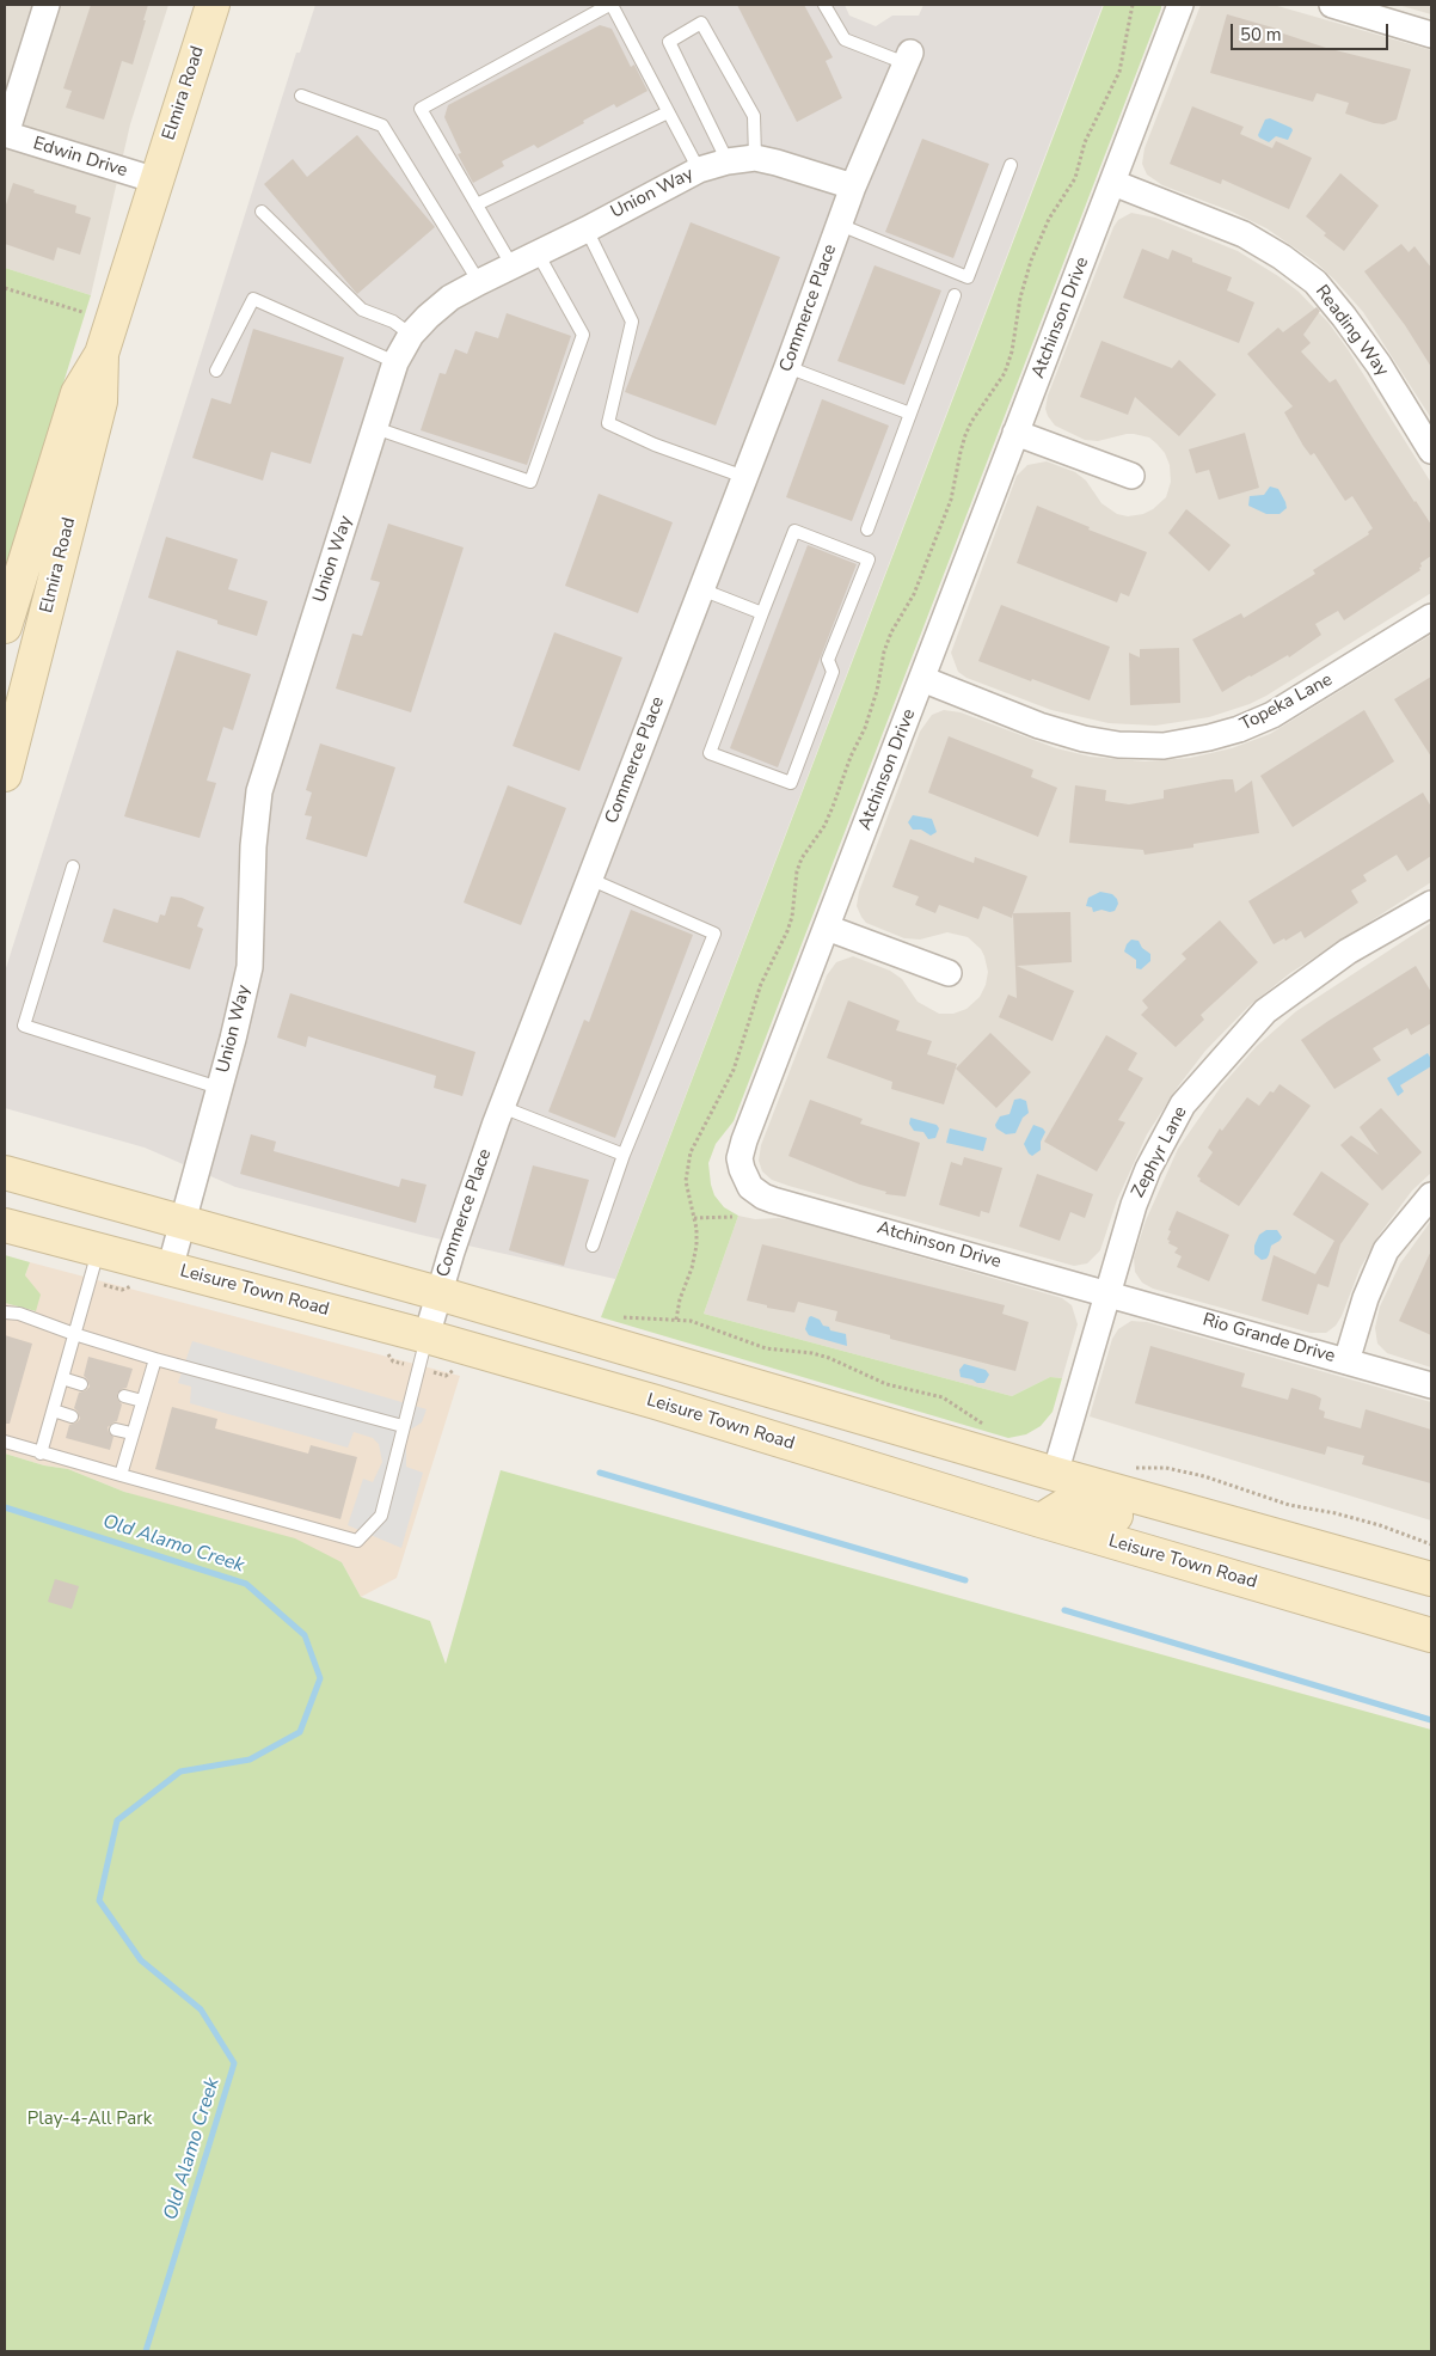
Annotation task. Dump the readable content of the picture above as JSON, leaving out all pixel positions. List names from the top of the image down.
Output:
{
  "streets": {
    "main road": ["Elmira Road", "Leisure Town Road"],
    "street": [
      "Edwin Drive",
      "Union Way",
      "Commerce Place",
      "Atchinson Drive",
      "Reading Way",
      "Topeka Lane",
      "Zephyr Lane",
      "Rio Grande Drive"
    ]
  },
  "crossings": [
    ["Elmira Road", "Edwin Drive"],
    ["Union Way", "Commerce Place"],
    ["Union Way", "Leisure Town Road"],
    ["Commerce Place", "Leisure Town Road"],
    ["Atchinson Drive", "Reading Way"],
    ["Atchinson Drive", "Topeka Lane"],
    ["Atchinson Drive", "Zephyr Lane"],
    ["Atchinson Drive", "Rio Grande Drive"],
    ["Zephyr Lane", "Rio Grande Drive"]
  ],
  "water": ["Old Alamo Creek"],
  "parks": ["Play-4-All Park"],
  "scale_bar": "50 m"
}
